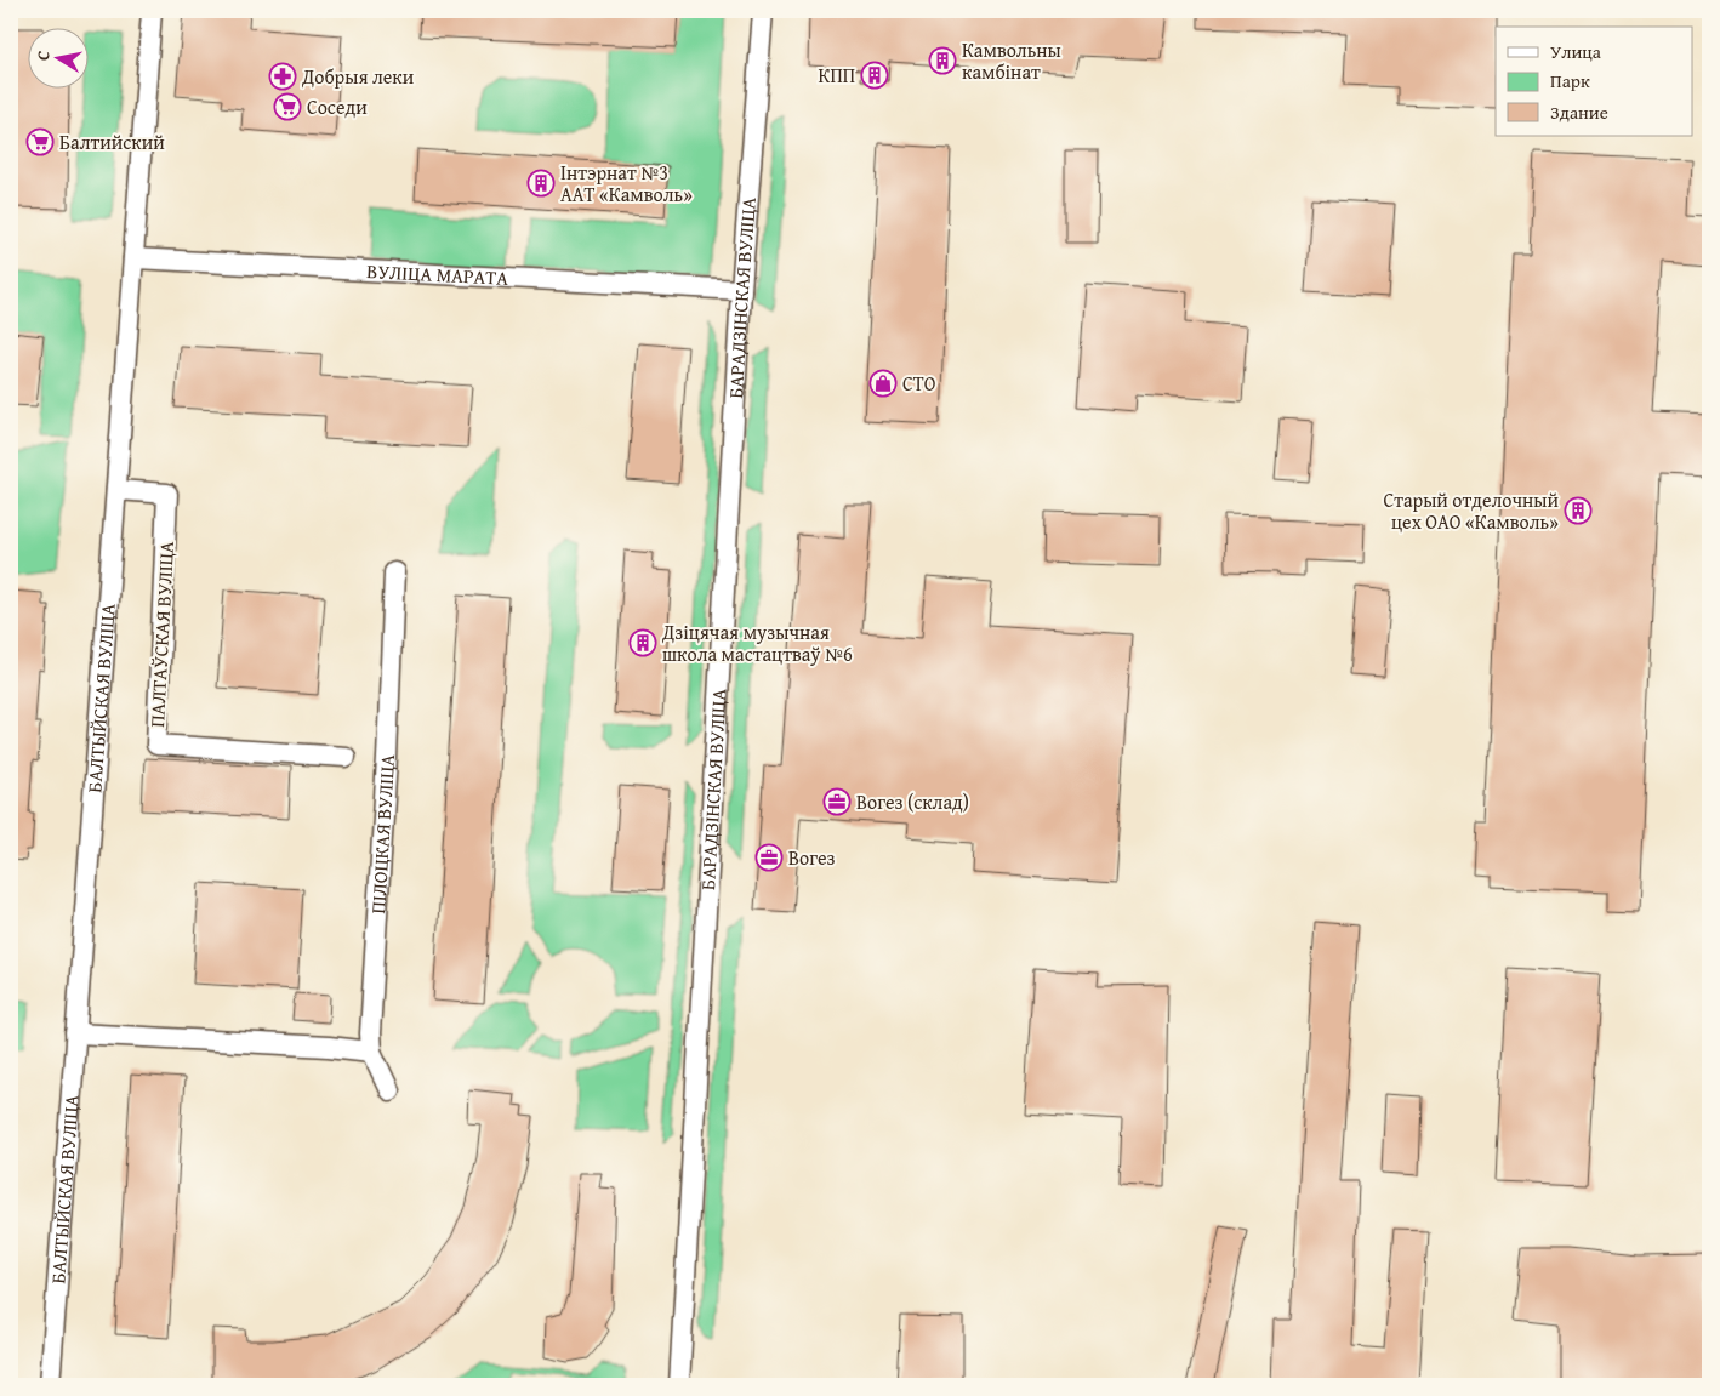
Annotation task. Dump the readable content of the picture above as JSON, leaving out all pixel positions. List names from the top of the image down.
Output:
{
  "streets": {
    "street": [
      "ВУЛІЦА МАРАТА",
      "БАРАДЗІНСКАЯ ВУЛІЦА",
      "ПАЛТАЎСКАЯ ВУЛІЦА",
      "БАЛТЫЙСКАЯ ВУЛІЦА",
      "ПІЛОЦКАЯ ВУЛІЦА"
    ]
  },
  "crossings": [
    ["ВУЛІЦА МАРАТА", "БАРАДЗІНСКАЯ ВУЛІЦА"],
    ["ВУЛІЦА МАРАТА", "БАЛТЫЙСКАЯ ВУЛІЦА"],
    ["ПАЛТАЎСКАЯ ВУЛІЦА", "БАЛТЫЙСКАЯ ВУЛІЦА"]
  ],
  "places": {
    "building": [
      "Камвольны камбінат",
      "КПП",
      "Інтэрнат №3 ААТ «Камволь»",
      "Старый отделочный цех ОАО «Камволь»",
      "Дзіцячая музычная школа мастацтваў №6"
    ],
    "pharmacy": ["Добрыя леки"],
    "supermarket": ["Соседи", "Балтийский"],
    "shop": ["СТО"],
    "office": ["Вогез (склад)", "Вогез"]
  },
  "legend": ["Улица", "Парк", "Здание"],
  "north": "left"
}
